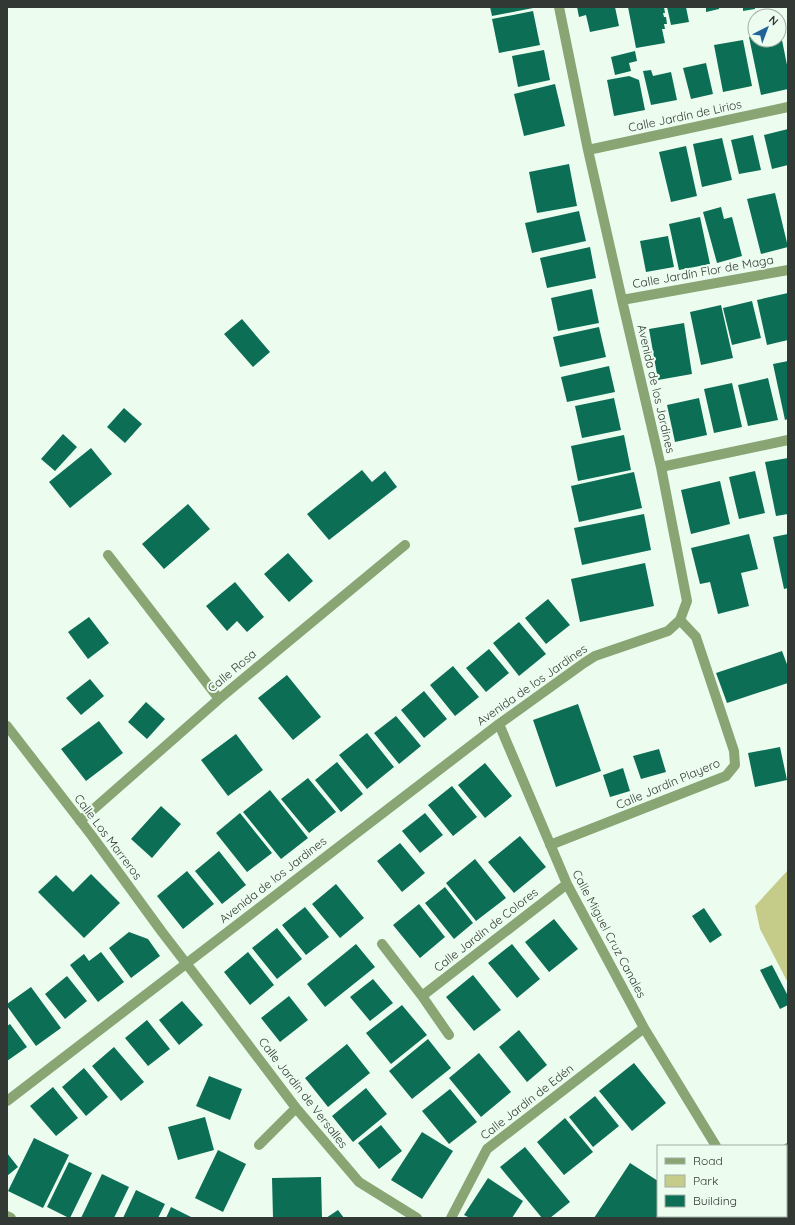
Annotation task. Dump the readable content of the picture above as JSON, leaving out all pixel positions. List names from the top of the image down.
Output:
{
  "streets": {
    "street": [
      "Calle Jardín de Lirios",
      "Calle Jardín Flor de Maga",
      "Avenida de los Jardines",
      "Calle Rosa",
      "Calle Jardín Playero",
      "Calle Los Marreros",
      "Calle Jardín de Colores",
      "Calle Miguel Cruz Canales",
      "Calle Jardín de Versalles",
      "Calle Jardín de Edén"
    ]
  },
  "crossings": [
    ["Calle Jardín de Lirios", "Avenida de los Jardines"],
    ["Calle Jardín Flor de Maga", "Avenida de los Jardines"],
    ["Avenida de los Jardines", "Calle Jardín Playero"],
    ["Avenida de los Jardines", "Calle Los Marreros"],
    ["Avenida de los Jardines", "Calle Miguel Cruz Canales"],
    ["Avenida de los Jardines", "Calle Jardín de Versalles"],
    ["Calle Rosa", "Calle Los Marreros"],
    ["Calle Jardín Playero", "Calle Miguel Cruz Canales"],
    ["Calle Los Marreros", "Calle Jardín de Versalles"],
    ["Calle Jardín de Colores", "Calle Miguel Cruz Canales"],
    ["Calle Miguel Cruz Canales", "Calle Jardín de Edén"]
  ],
  "legend": ["Road", "Park", "Building"],
  "north": "top right"
}
